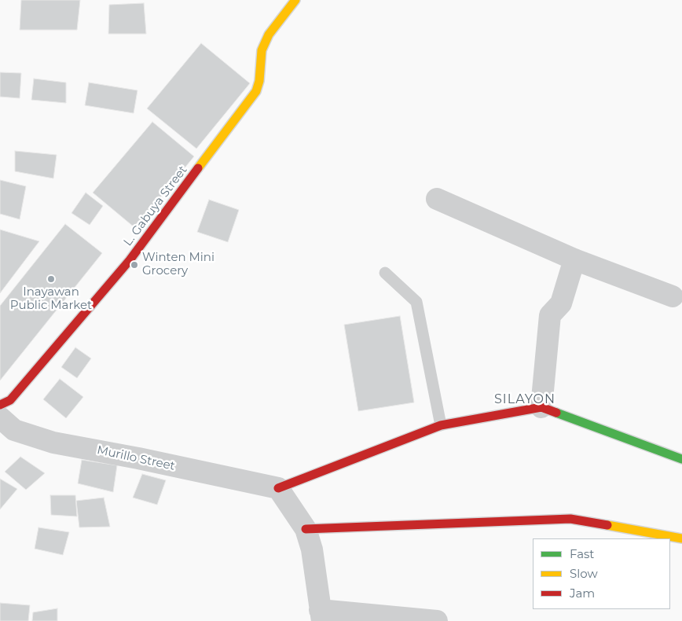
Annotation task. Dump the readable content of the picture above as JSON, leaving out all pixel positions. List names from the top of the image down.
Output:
{
  "streets": {
    "street": ["L. Gabuya Street", "Murillo Street"]
  },
  "districts": ["SILAYON"],
  "places": ["Winten Mini Grocery", "Inayawan Public Market"],
  "legend": ["Fast", "Slow", "Jam"]
}
